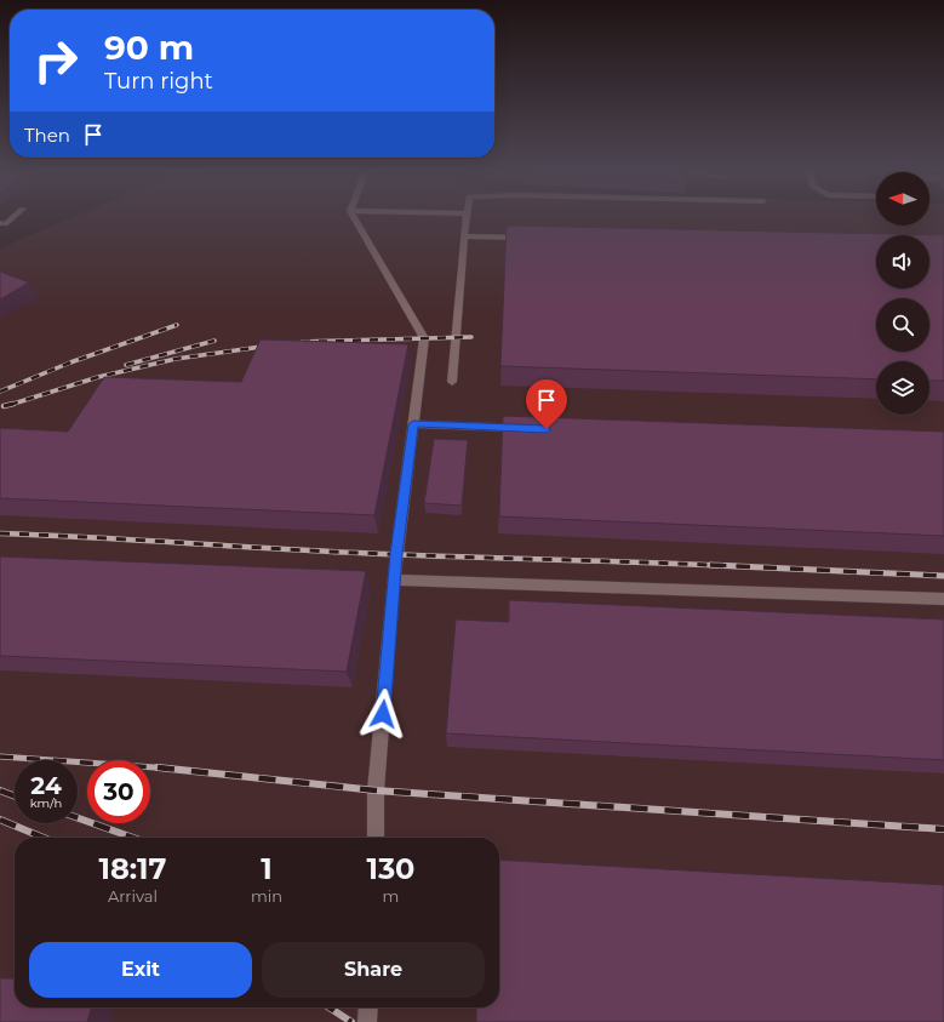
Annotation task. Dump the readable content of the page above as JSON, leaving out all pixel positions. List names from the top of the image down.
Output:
{
  "north": "left",
  "page": {
    "turn": ["90 m", "Turn right"],
    "then": "Then",
    "speed": "24 km/h",
    "limit": "30",
    "eta": [
      "18:17",
      "Arrival",
      "1",
      "min",
      "130",
      "m"
    ],
    "buttons": ["Exit", "Share"]
  }
}
